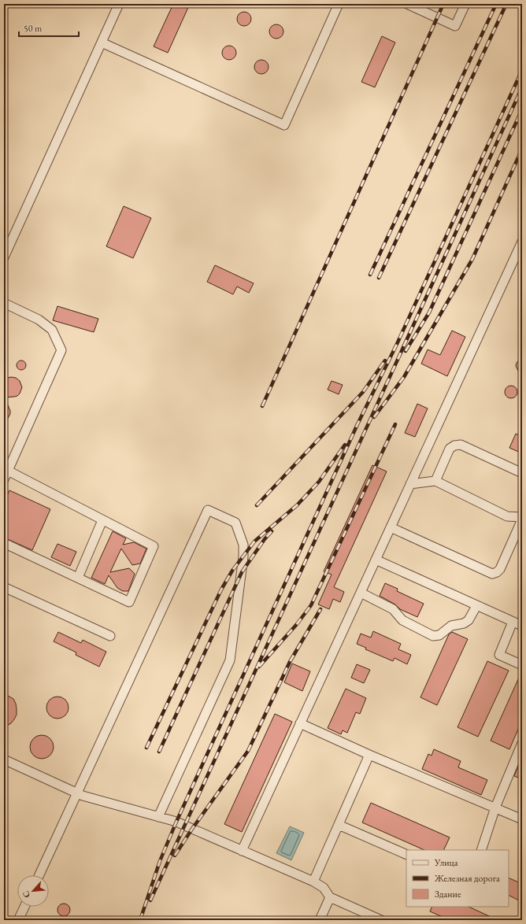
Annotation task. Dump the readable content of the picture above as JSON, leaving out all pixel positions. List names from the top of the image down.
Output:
{
  "legend": ["Улица", "Железная дорога", "Здание"],
  "scale_bar": "50 m",
  "north": "bottom left"
}
